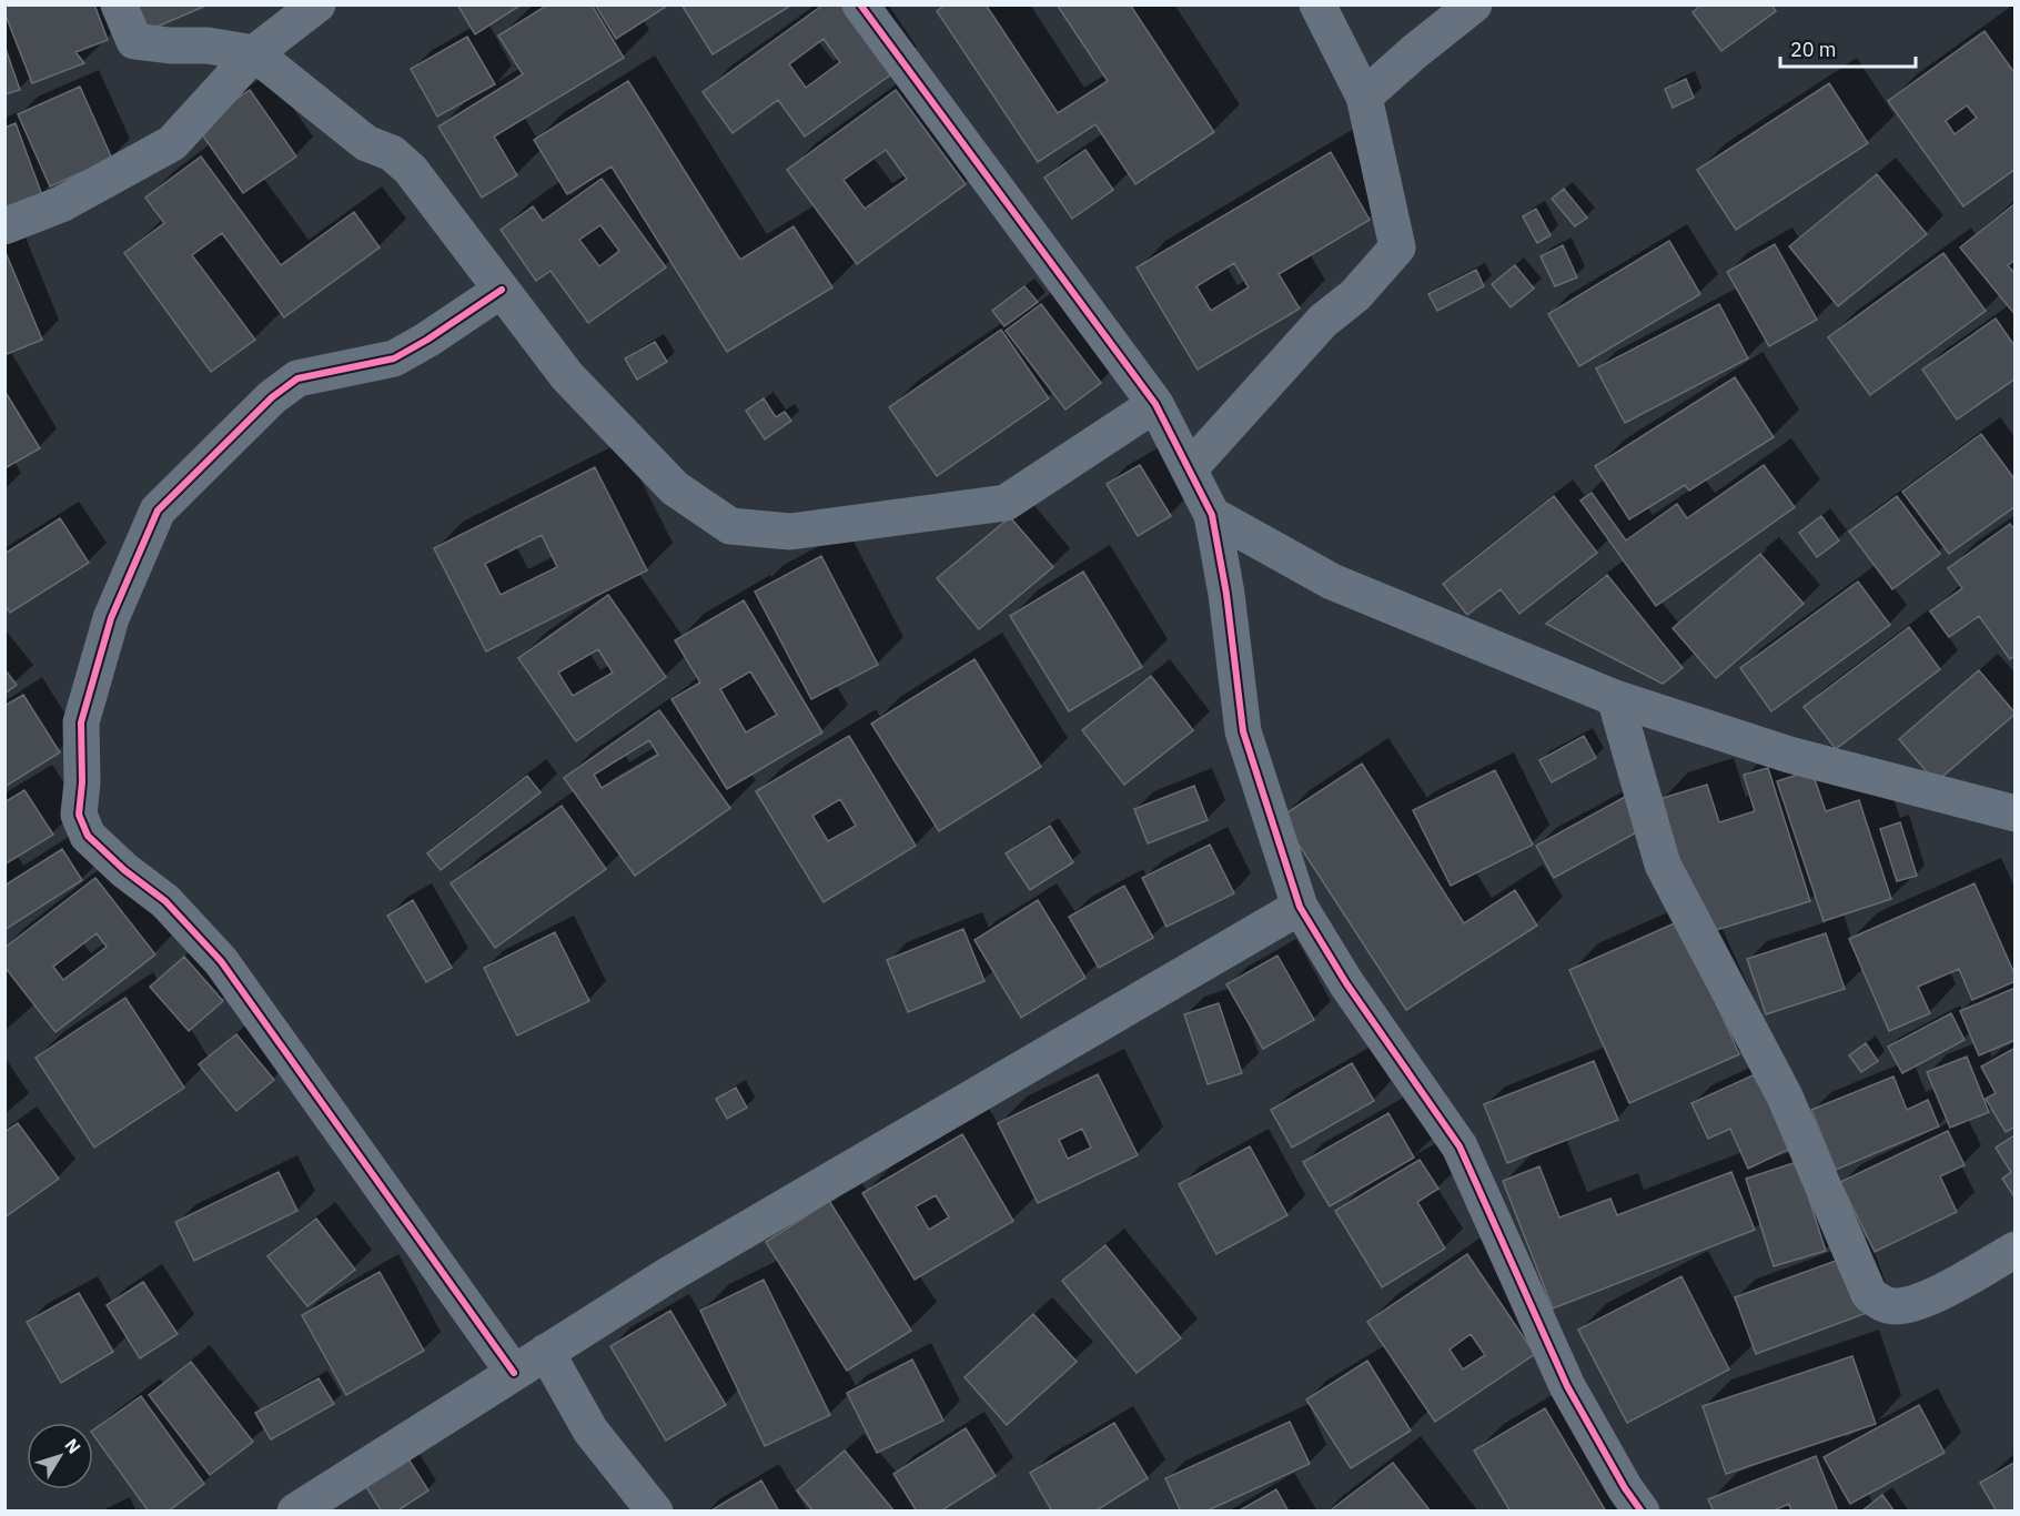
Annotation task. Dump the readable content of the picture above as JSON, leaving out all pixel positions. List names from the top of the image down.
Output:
{
  "scale_bar": "20 m",
  "north": "top right"
}
